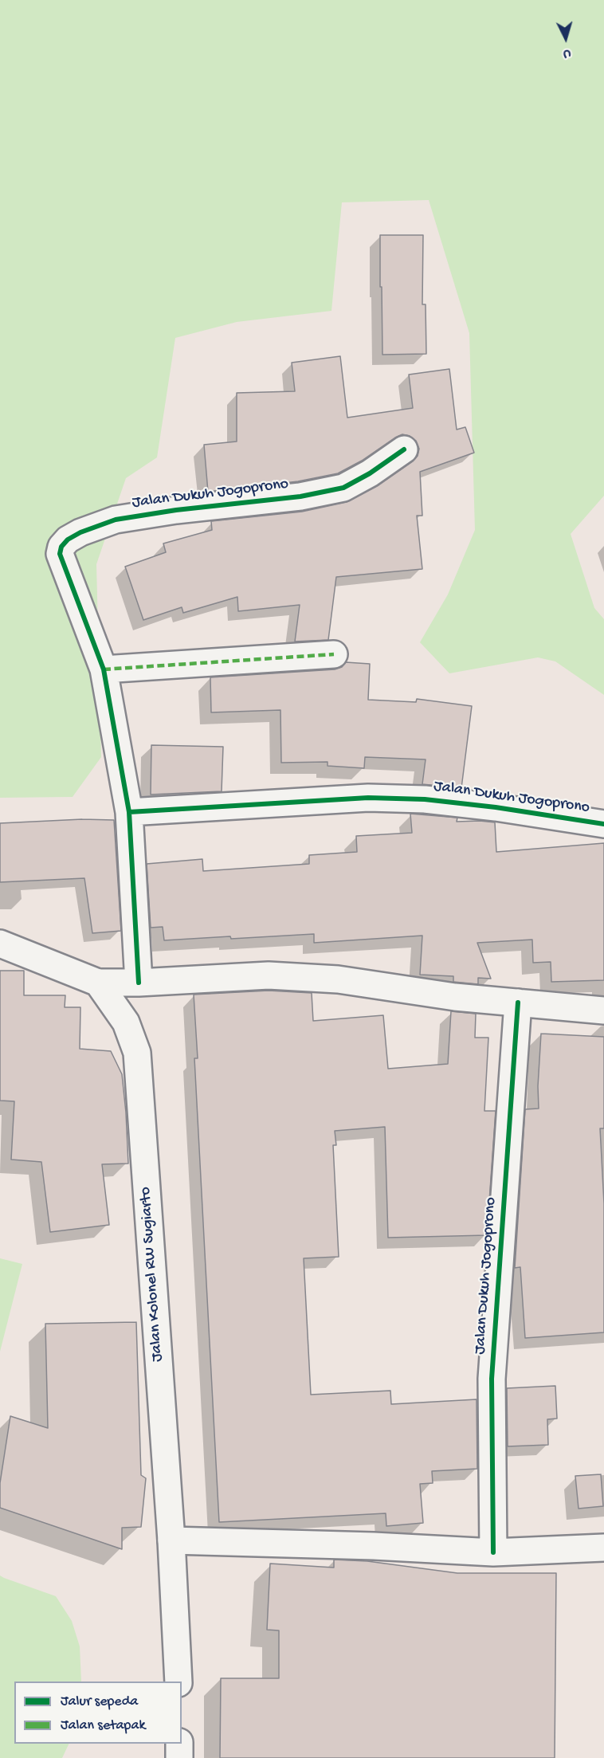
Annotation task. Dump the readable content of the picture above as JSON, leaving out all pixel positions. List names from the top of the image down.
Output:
{
  "streets": {
    "street": ["Jalan Dukuh Jogoprono", "Jalan Kolonel RW Sugiarto"]
  },
  "legend": ["Jalur sepeda", "Jalan setapak"],
  "north": "bottom"
}
